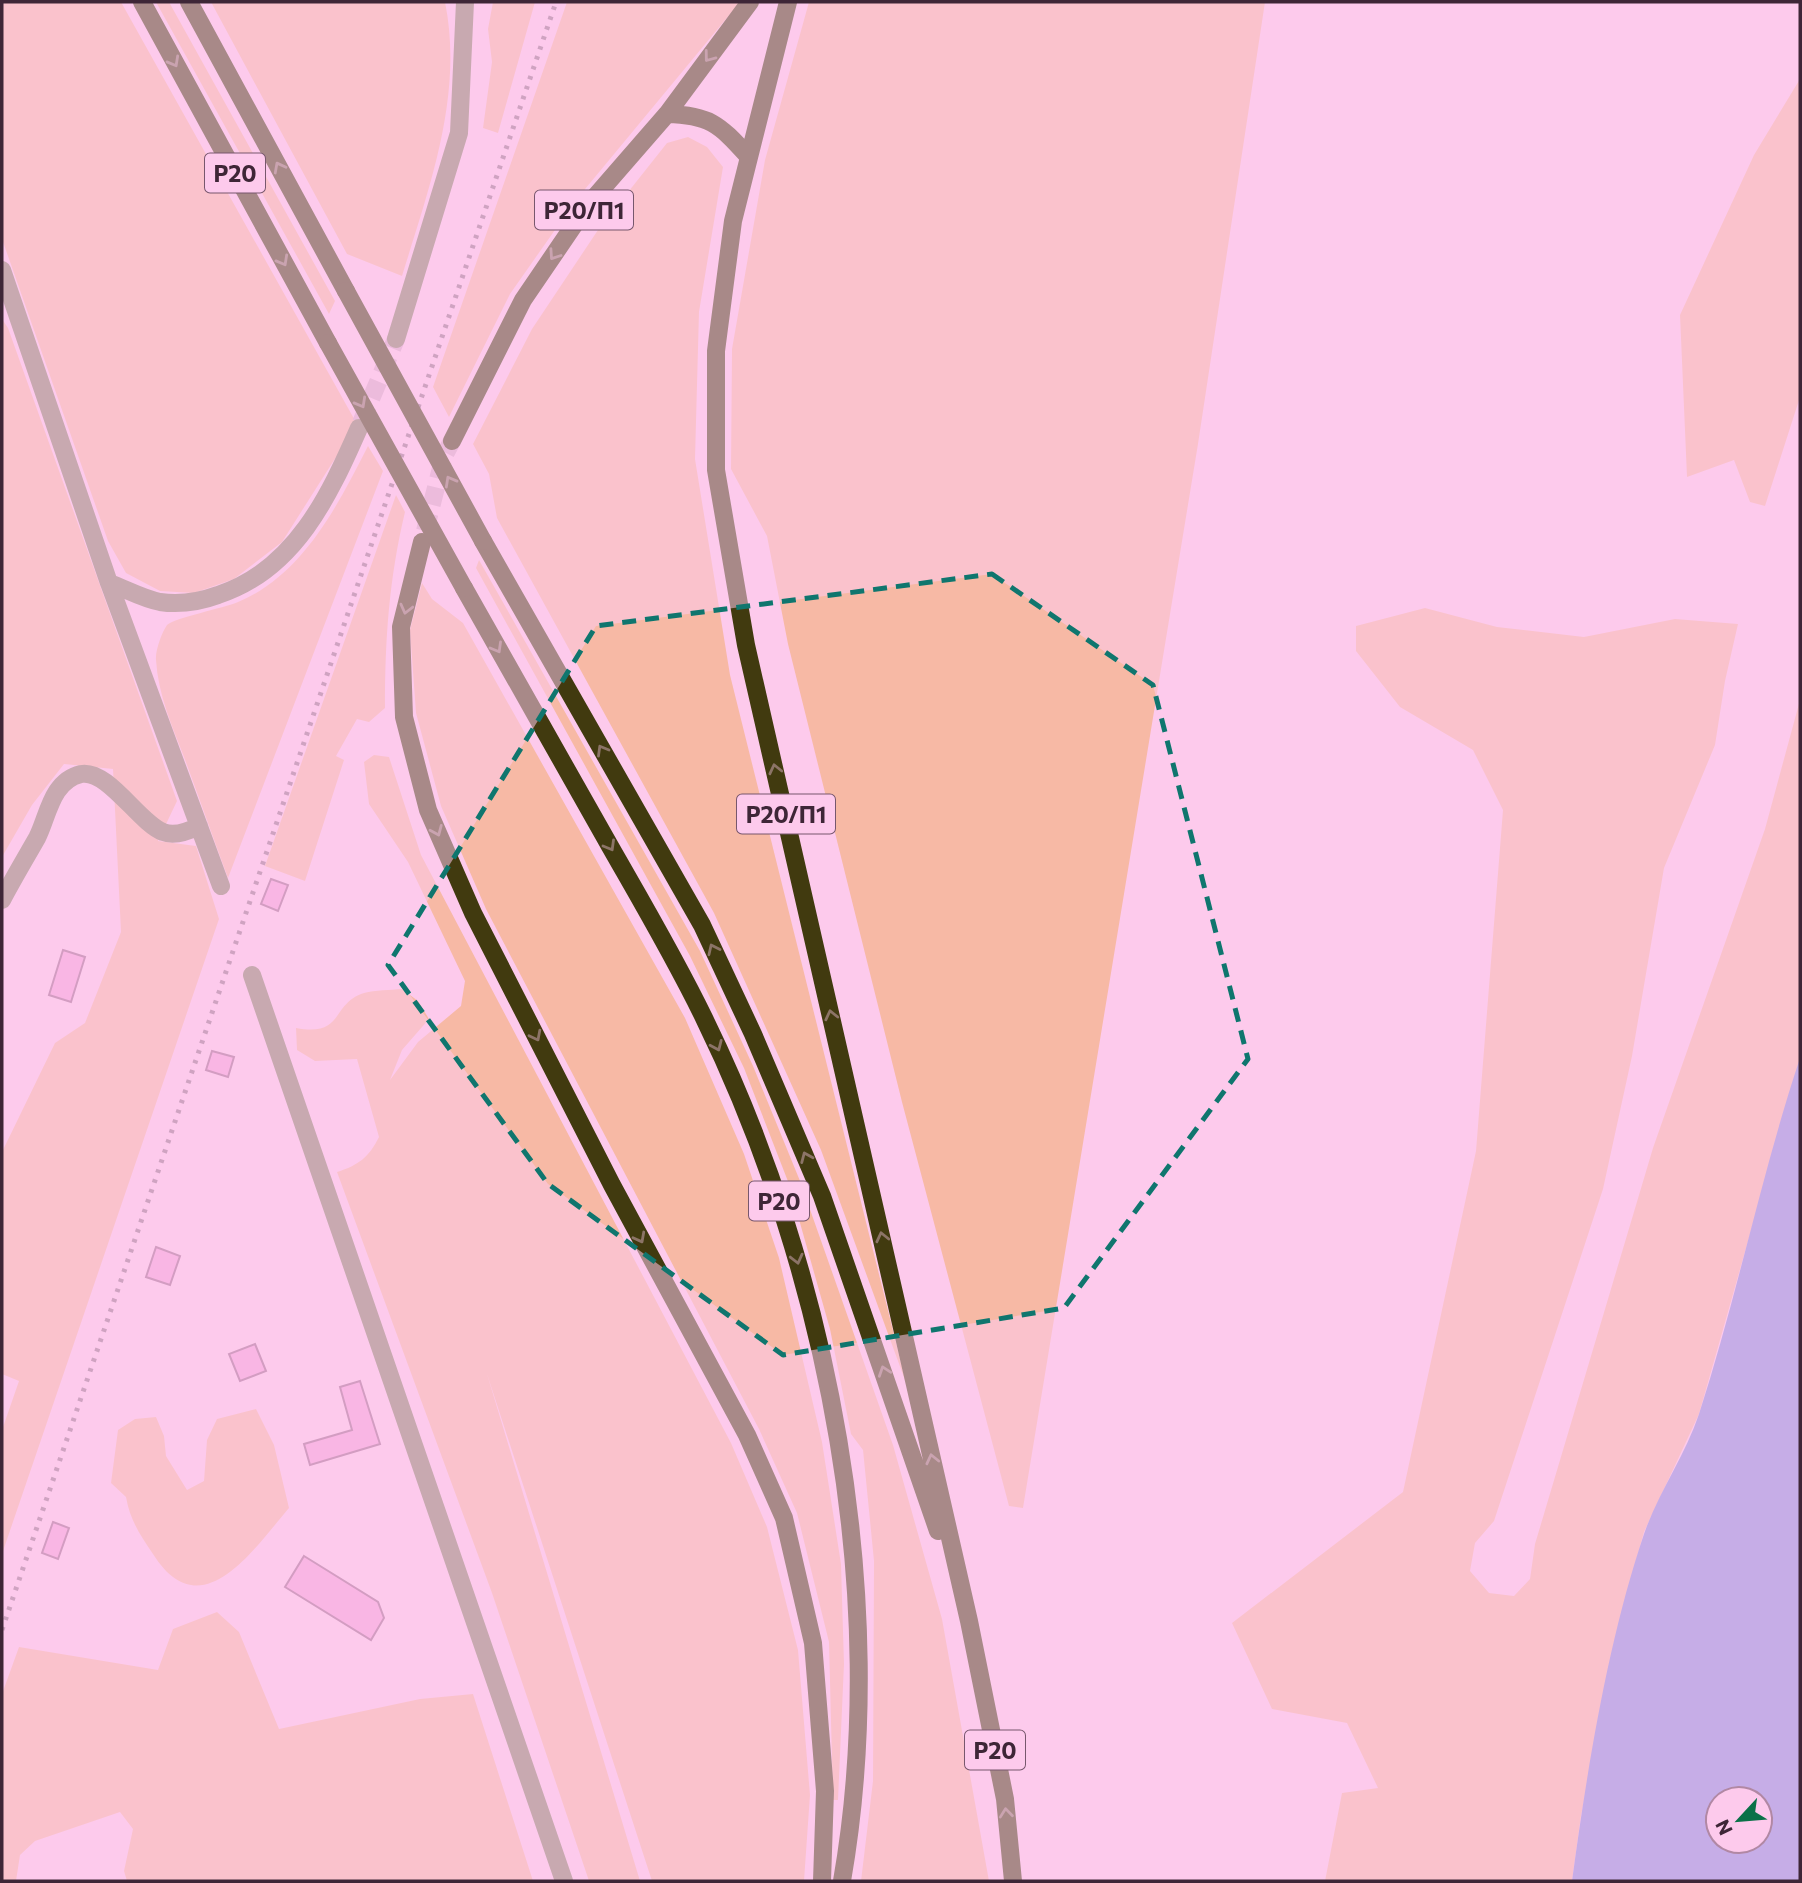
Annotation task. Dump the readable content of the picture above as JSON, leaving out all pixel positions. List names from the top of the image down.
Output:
{
  "streets": {
    "main road": ["Р20", "Р20/П1"]
  },
  "crossings": [
    ["Р20", "Р20/П1"]
  ],
  "north": "bottom left"
}
